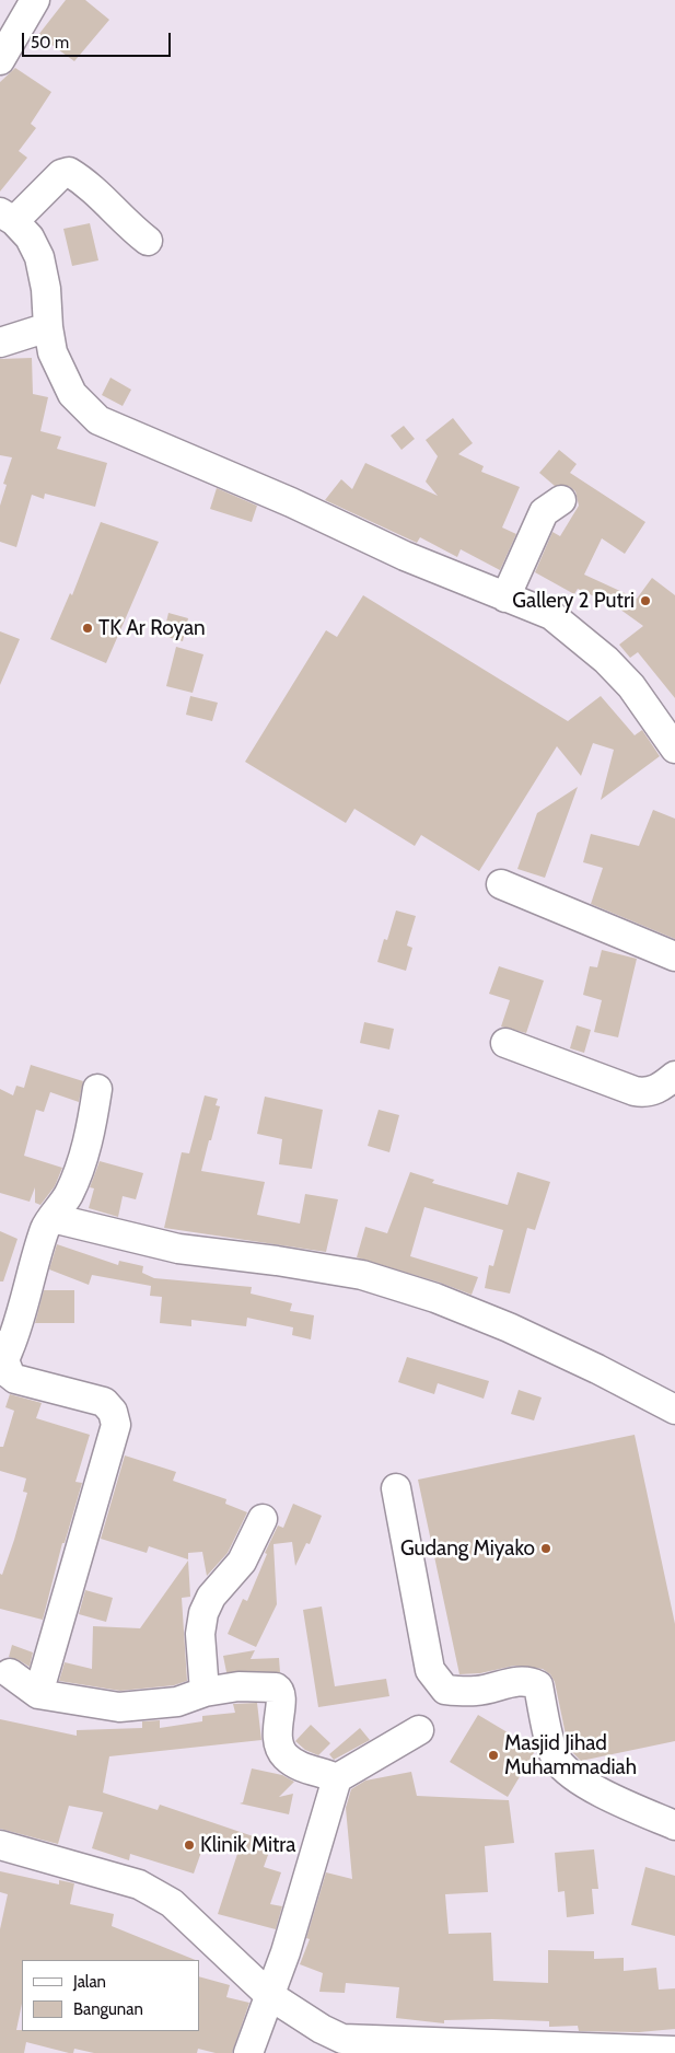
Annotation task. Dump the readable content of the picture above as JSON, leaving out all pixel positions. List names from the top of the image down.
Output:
{
  "places": [
    "Gallery 2 Putri",
    "TK Ar Royan",
    "Gudang Miyako",
    "Masjid Jihad Muhammadiah",
    "Klinik Mitra"
  ],
  "legend": ["Jalan", "Bangunan"],
  "scale_bar": "50 m"
}
